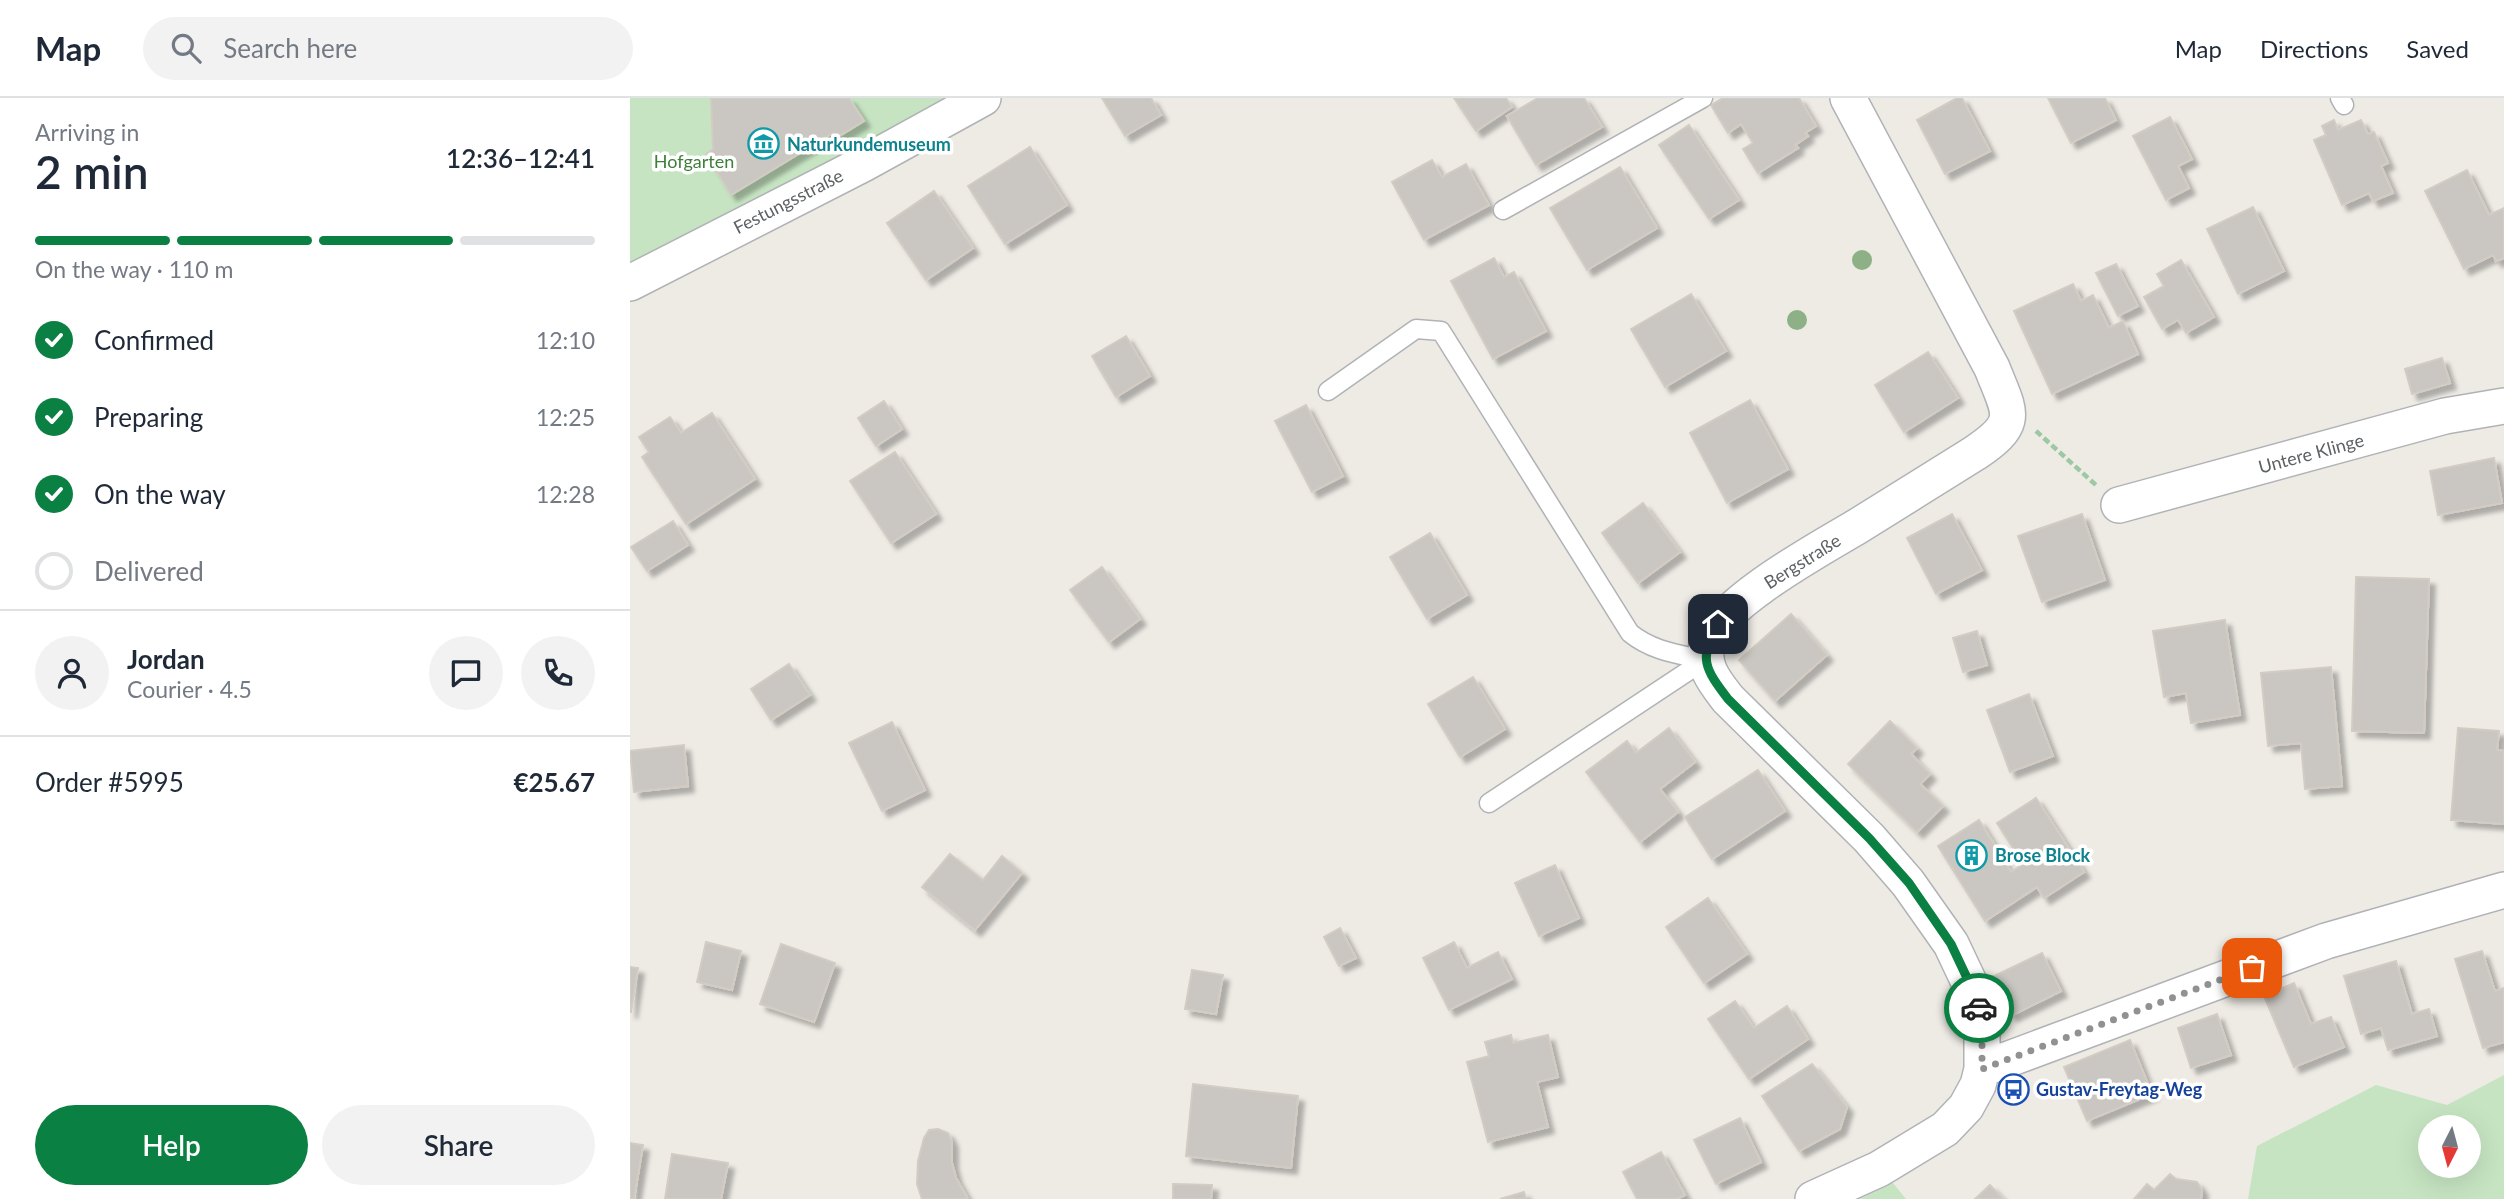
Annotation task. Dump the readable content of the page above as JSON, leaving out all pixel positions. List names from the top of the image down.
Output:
{
  "streets": {
    "street": ["Festungsstraße", "Untere Klinge", "Bergstraße"]
  },
  "parks": ["Hofgarten"],
  "places": {
    "museum": ["Naturkundemuseum"],
    "building": ["Brose Block"],
    "bus stop": ["Gustav-Freytag-Weg"]
  },
  "north": "bottom",
  "page": {
    "header": "Map",
    "search": "Search here",
    "nav": ["Map", "Directions", "Saved"],
    "heading": ["2 min", "Arriving in", "12:36–12:41"],
    "panel": [
      "Jordan",
      "Courier · 4.5",
      "Order #5995",
      "€25.67"
    ],
    "bar": "On the way · 110 m",
    "list": [
      ["Confirmed", "12:10"],
      ["Preparing", "12:25"],
      ["On the way", "12:28"],
      "Delivered"
    ],
    "buttons": ["Help", "Share"]
  }
}
